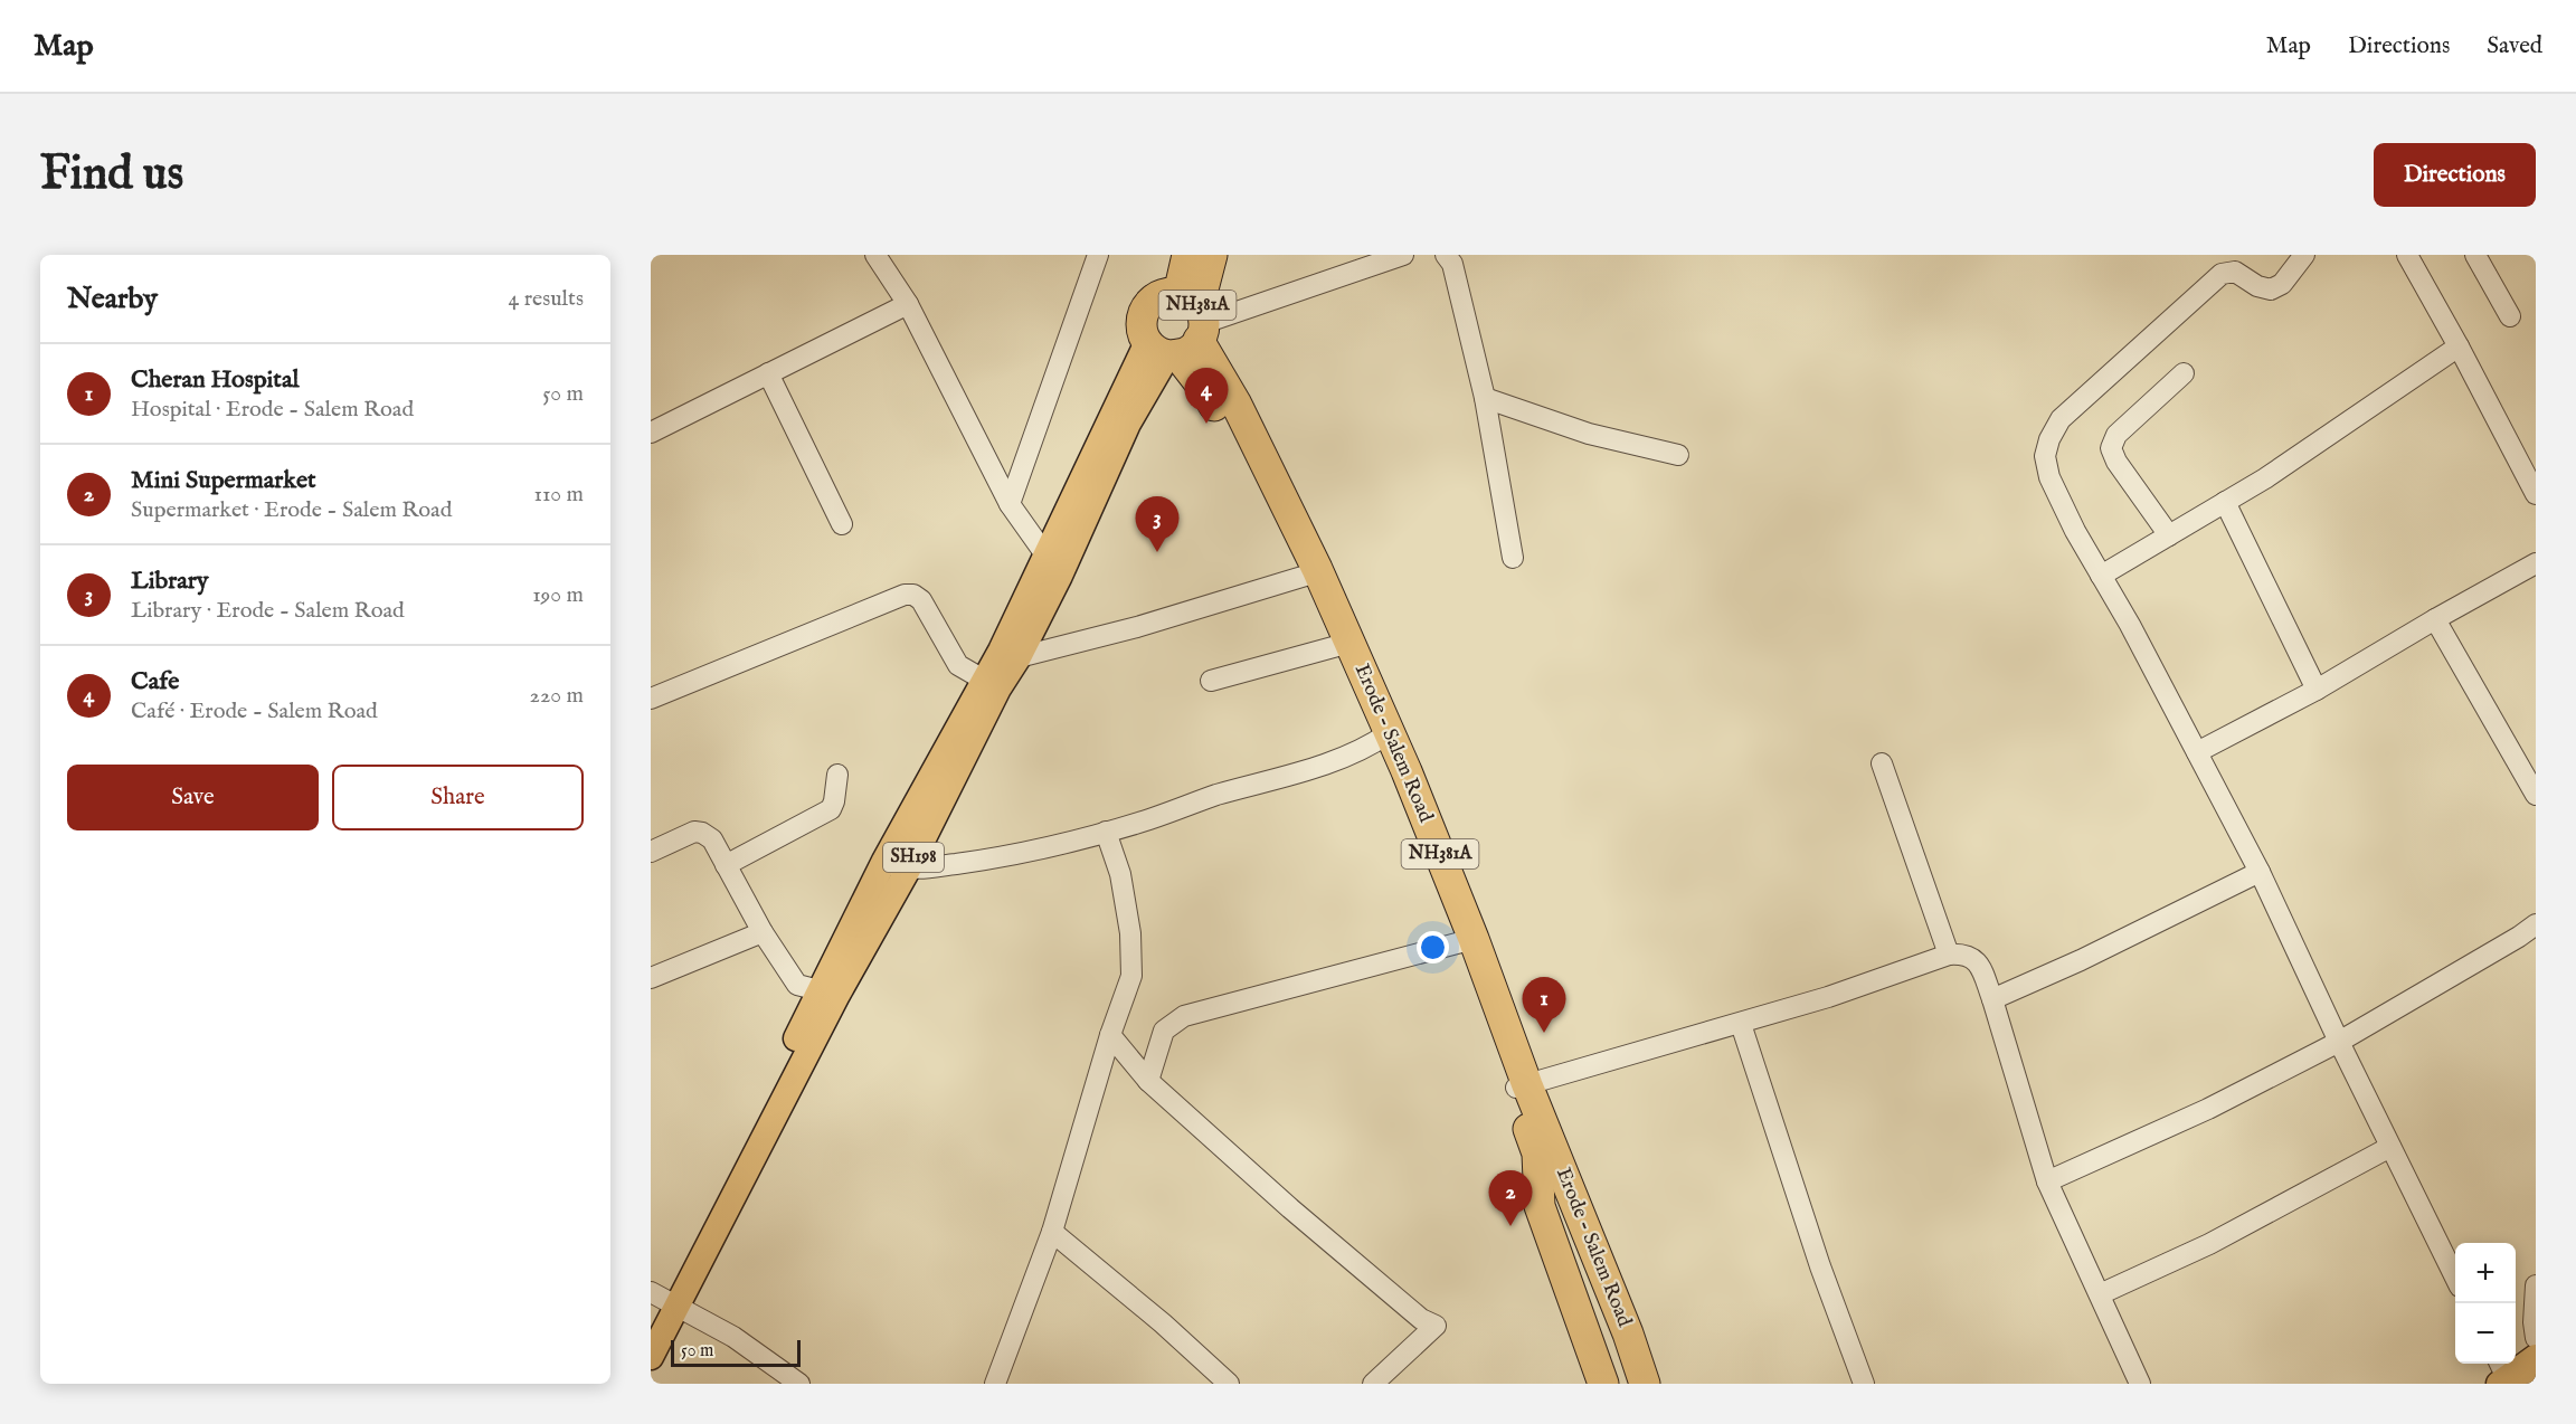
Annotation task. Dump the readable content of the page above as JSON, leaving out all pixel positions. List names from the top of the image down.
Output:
{
  "streets": {
    "highway": ["NH381A", "Erode - Salem Road"],
    "main road": ["SH198"]
  },
  "crossings": [
    ["NH381A", "Erode - Salem Road"],
    ["NH381A", "SH198"],
    ["Erode - Salem Road", "SH198"]
  ],
  "scale_bar": "50 m",
  "page": {
    "header": "Map",
    "nav": ["Map", "Directions", "Saved"],
    "buttons": [
      "Directions",
      ["Save", "Share"]
    ],
    "title": "Find us",
    "heading": ["Nearby", "4 results"],
    "list": [
      {
        "mark": "1",
        "name": "Cheran Hospital",
        "note": "Hospital · Erode - Salem Road",
        "value": "50 m"
      },
      {
        "mark": "2",
        "name": "Mini Supermarket",
        "note": "Supermarket · Erode - Salem Road",
        "value": "110 m"
      },
      {
        "mark": "3",
        "name": "Library",
        "note": "Library · Erode - Salem Road",
        "value": "190 m"
      },
      {
        "mark": "4",
        "name": "Cafe",
        "note": "Café · Erode - Salem Road",
        "value": "220 m"
      }
    ],
    "pins": [
      "4",
      "3",
      "1",
      "2"
    ],
    "map_buttons": ["+", "−"],
    "scale": "50 m"
  }
}
